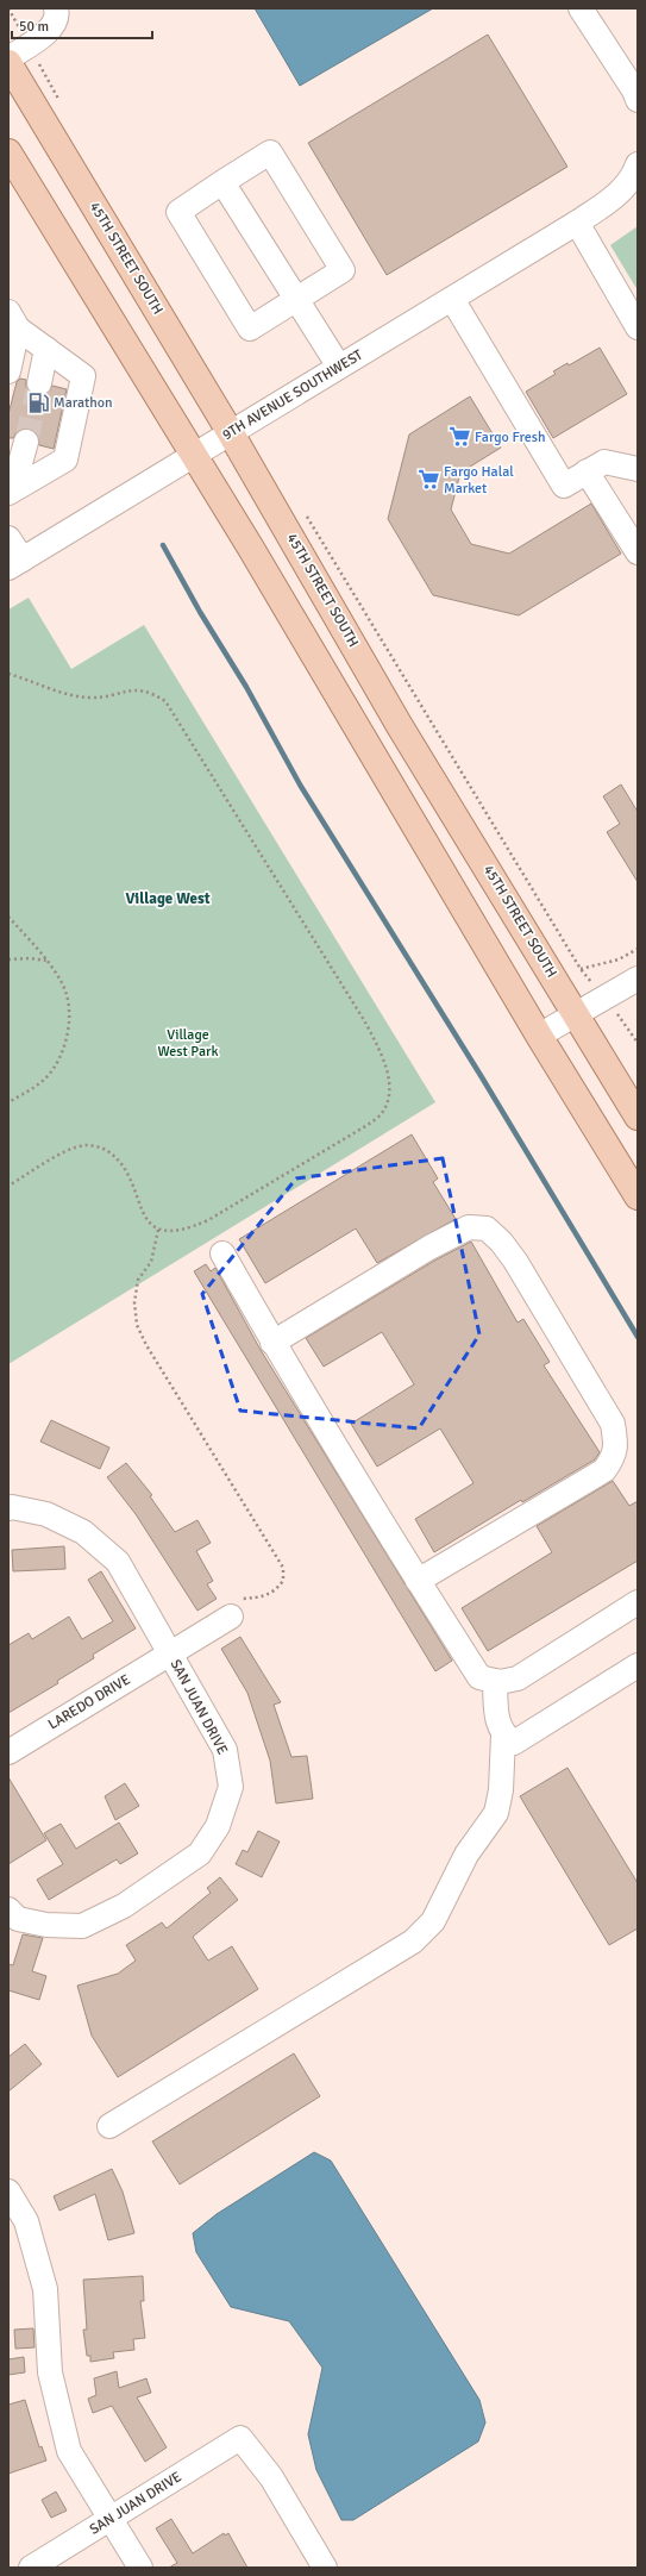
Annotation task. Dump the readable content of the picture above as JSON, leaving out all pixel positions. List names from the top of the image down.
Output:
{
  "streets": {
    "main road": ["45TH STREET SOUTH"],
    "street": ["9TH AVENUE SOUTHWEST", "LAREDO DRIVE", "SAN JUAN DRIVE"]
  },
  "crossings": [
    ["45TH STREET SOUTH", "9TH AVENUE SOUTHWEST"],
    ["LAREDO DRIVE", "SAN JUAN DRIVE"]
  ],
  "districts": ["Village West"],
  "parks": ["Village West Park"],
  "places": {
    "fuel station": ["Marathon"],
    "supermarket": ["Fargo Fresh", "Fargo Halal Market"]
  },
  "scale_bar": "50 m"
}
